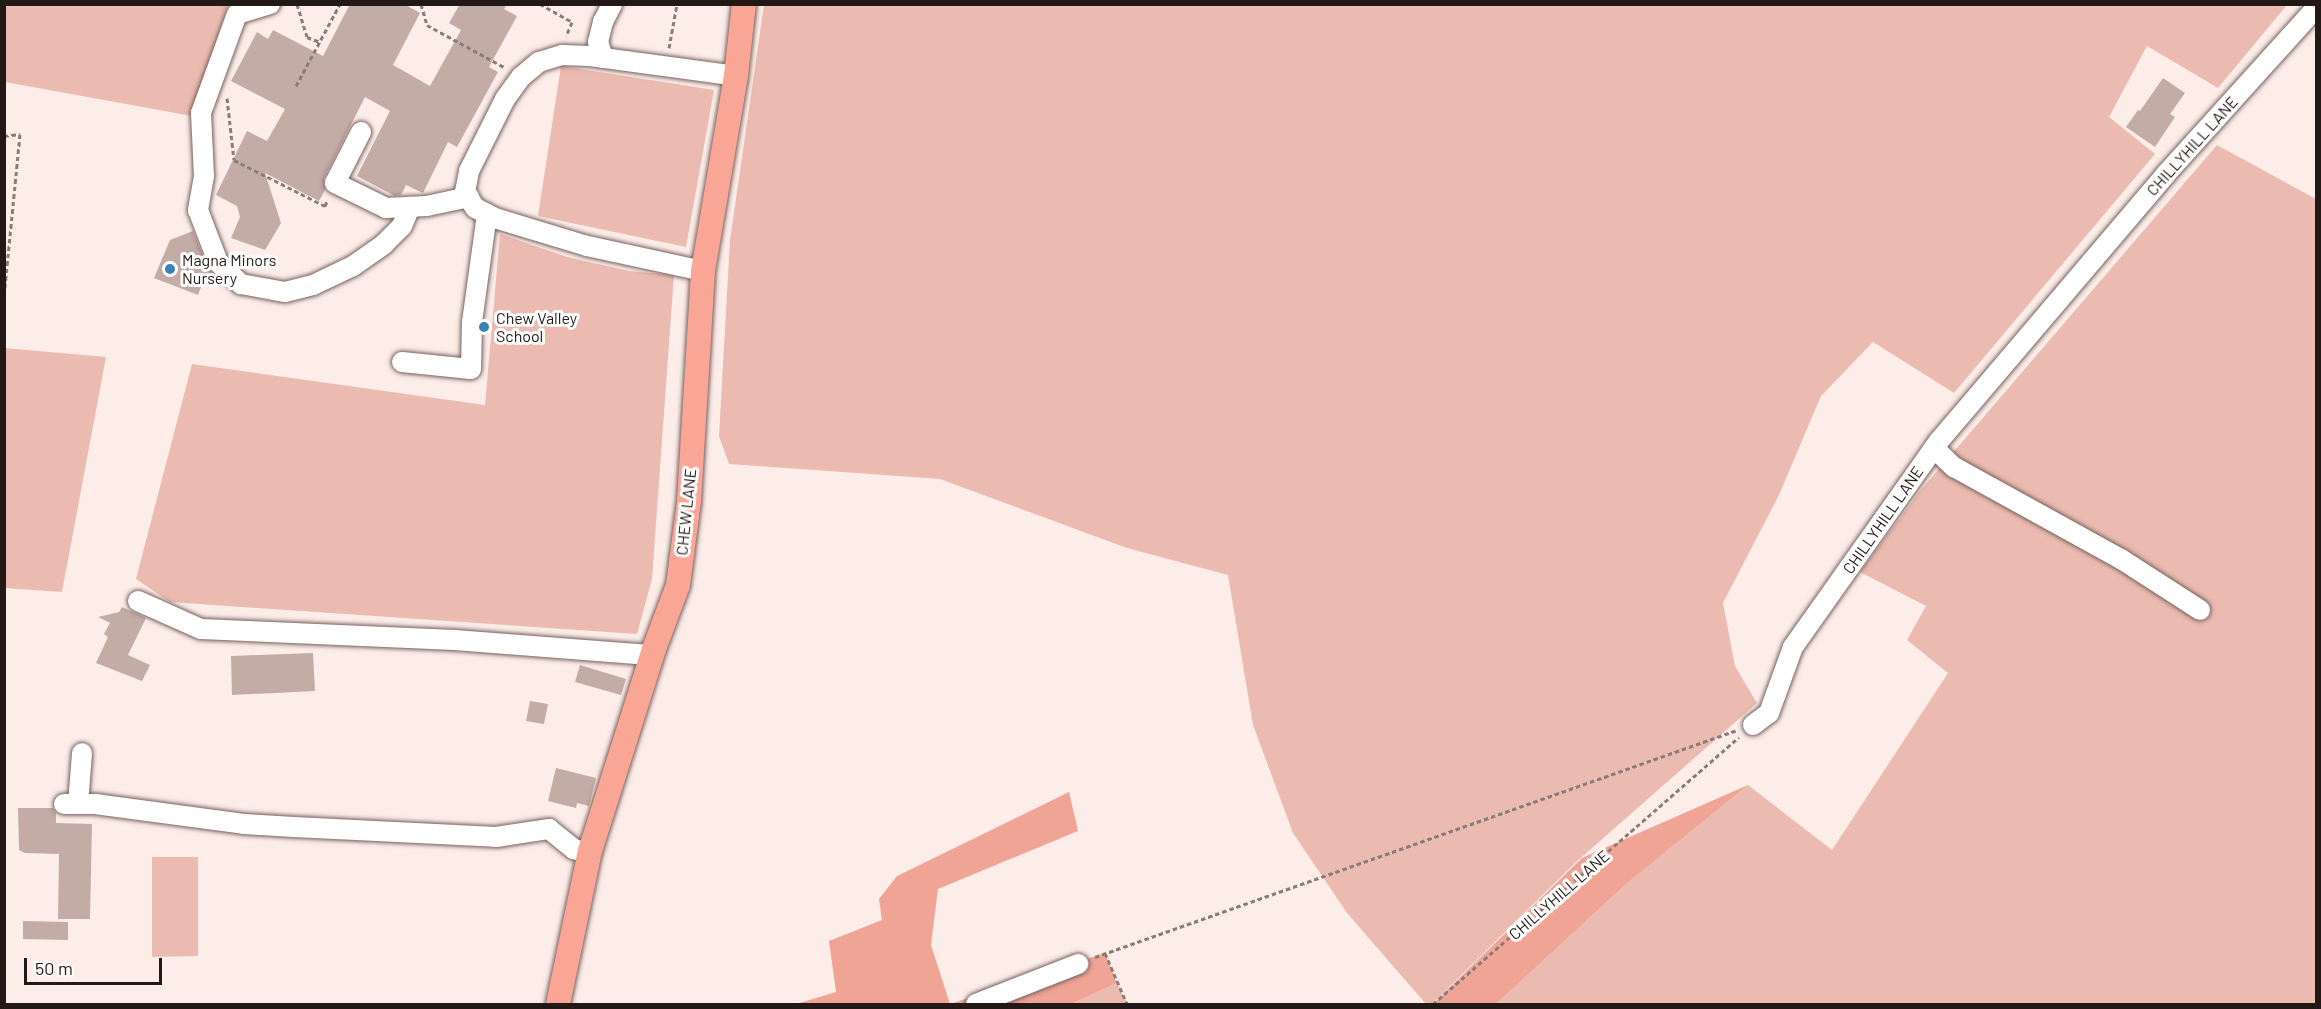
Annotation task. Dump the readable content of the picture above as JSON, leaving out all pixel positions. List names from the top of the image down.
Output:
{
  "streets": {
    "main road": ["CHEW LANE"],
    "street": ["CHILLYHILL LANE"]
  },
  "places": ["Magna Minors Nursery", "Chew Valley School"],
  "scale_bar": "50 m"
}
